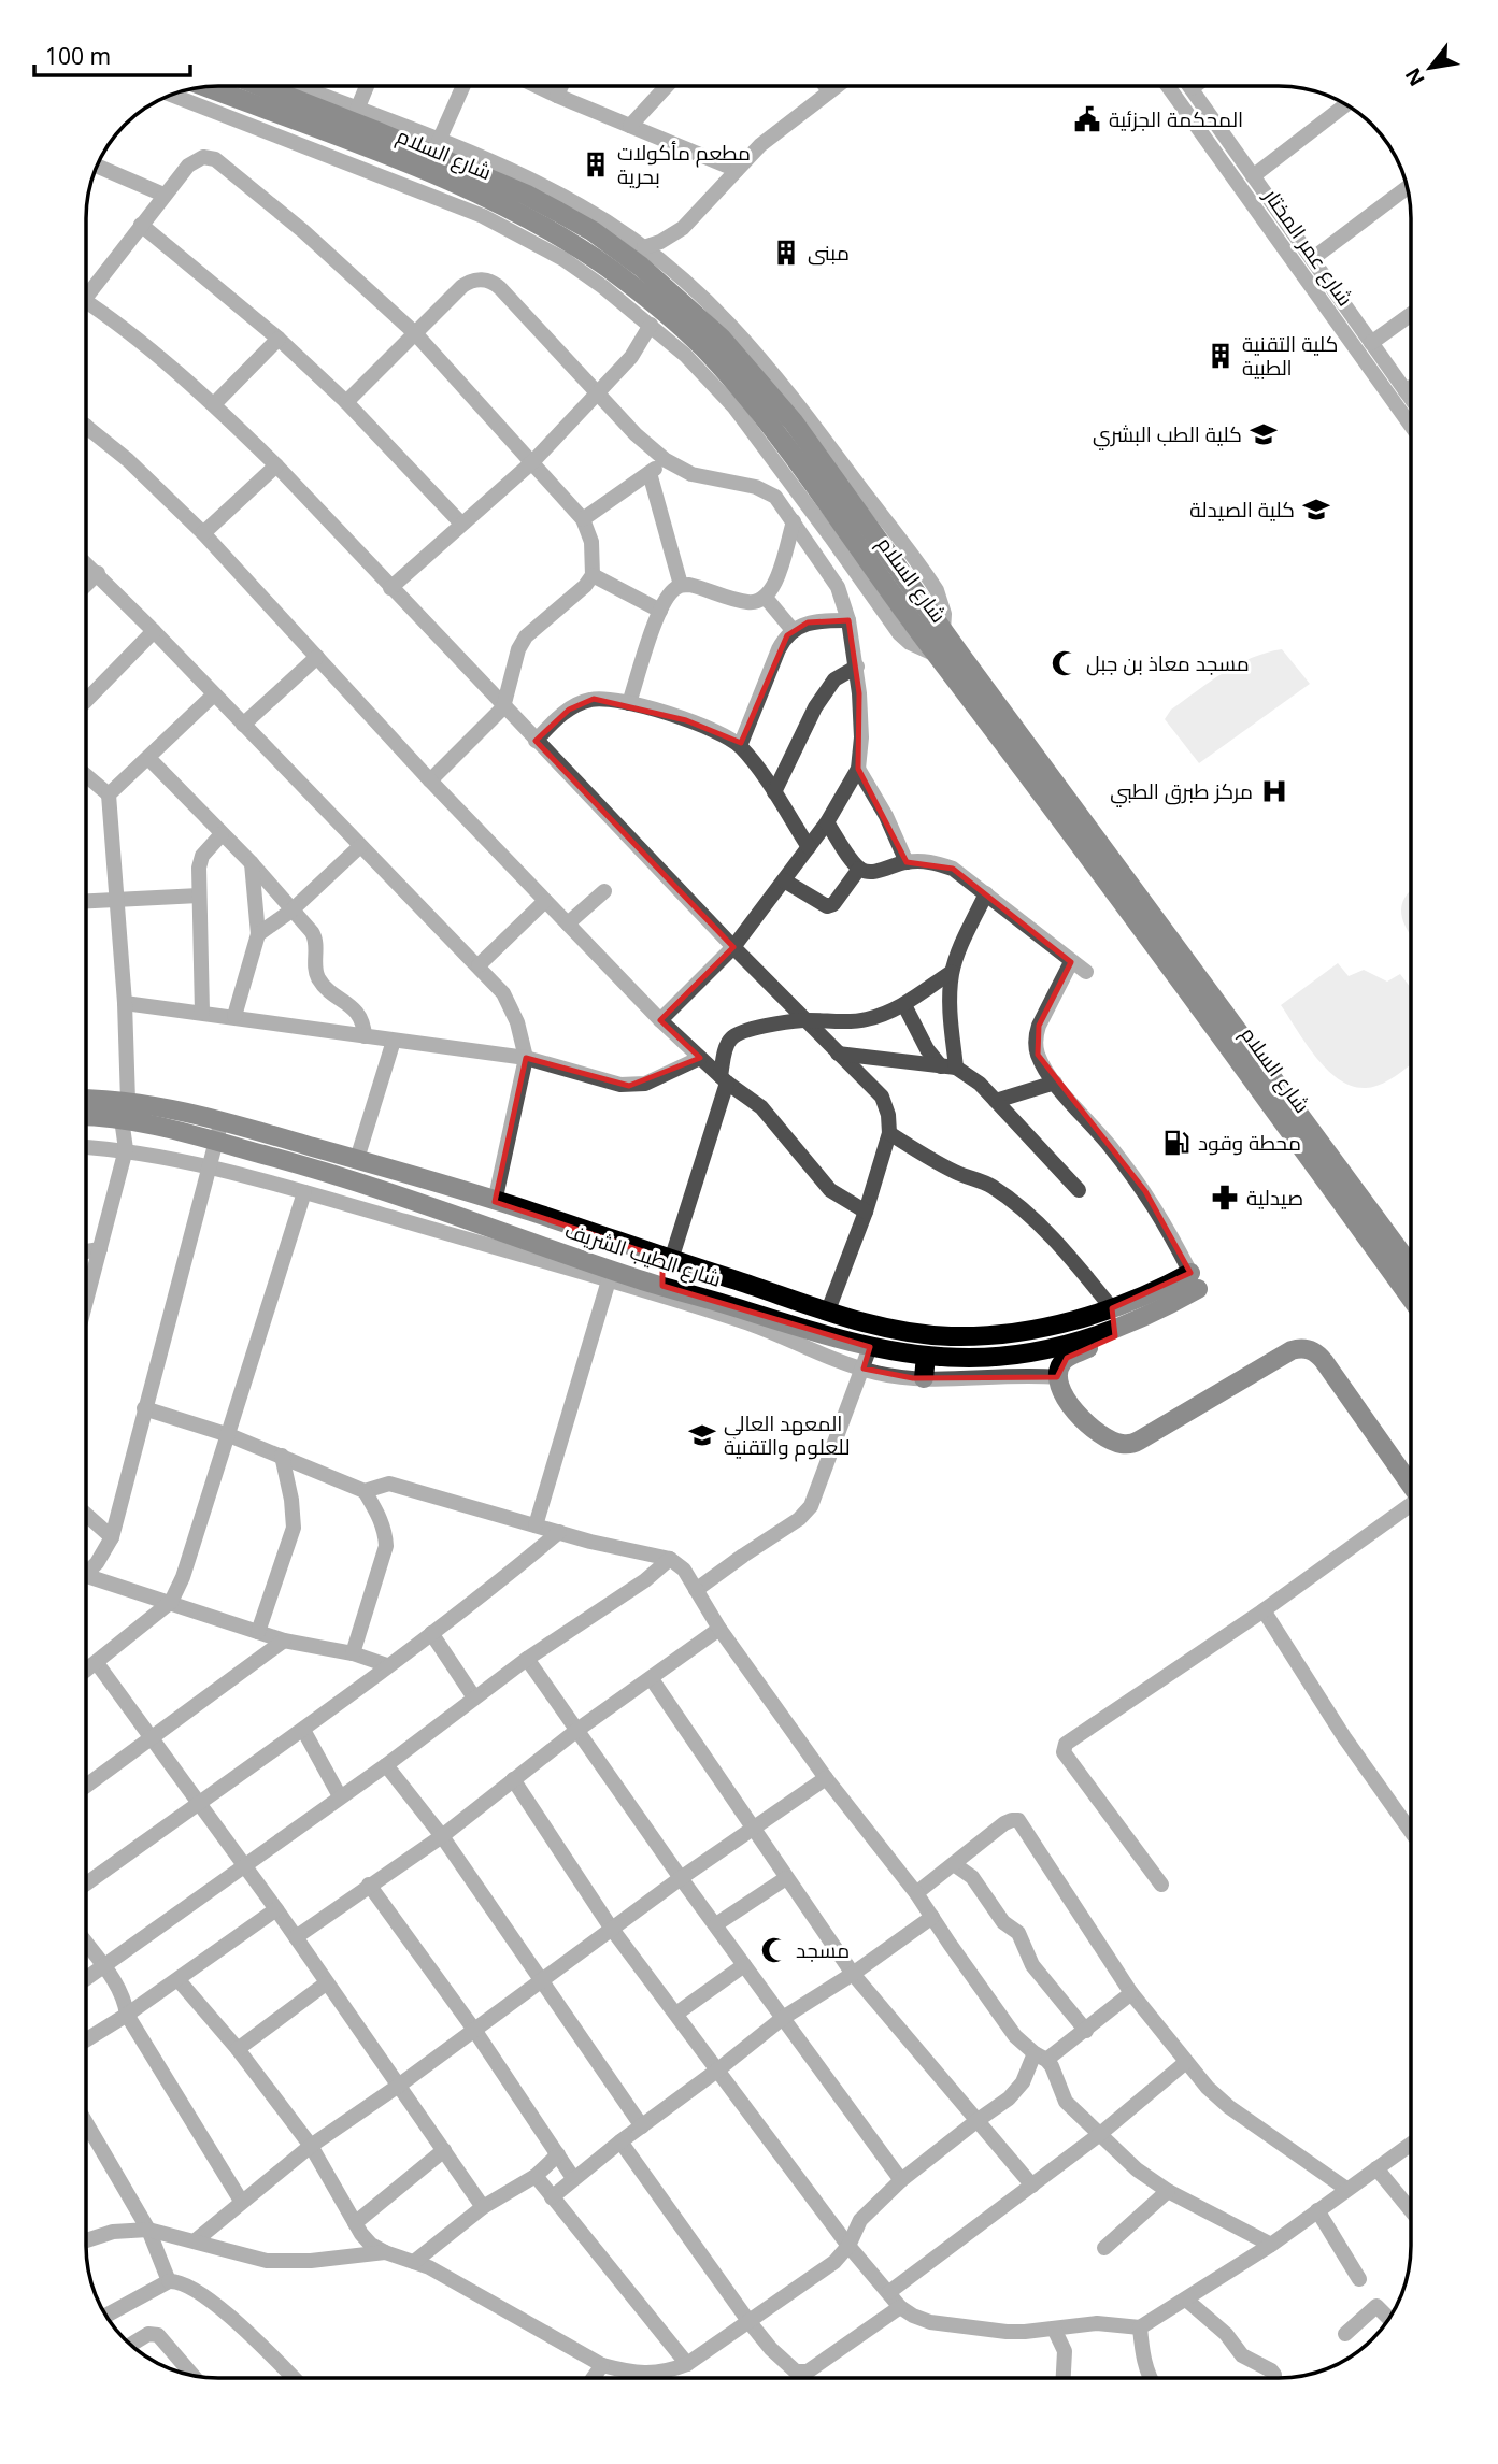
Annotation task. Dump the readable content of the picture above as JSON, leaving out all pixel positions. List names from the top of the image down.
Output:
{
  "streets": {
    "highway": ["شارع السلام"],
    "main road": ["شارع الطيب الشريف"],
    "street": ["شارع عمر المختار"]
  },
  "places": {
    "public building": ["المحكمة الجزئية"],
    "building": ["مطعم مأكولات بحرية", "مبنى", "كلية التقنية الطبية"],
    "school or university": ["كلية الطب البشري", "كلية الصيدلة", "المعهد العالي للعلوم والتقنية"],
    "mosque": ["مسجد معاذ بن جبل", "مسجد"],
    "hospital": ["مركز طبرق الطبي"],
    "fuel station": ["محطة وقود"],
    "pharmacy": ["صيدلية"]
  },
  "scale_bar": "100 m",
  "north": "bottom left"
}
